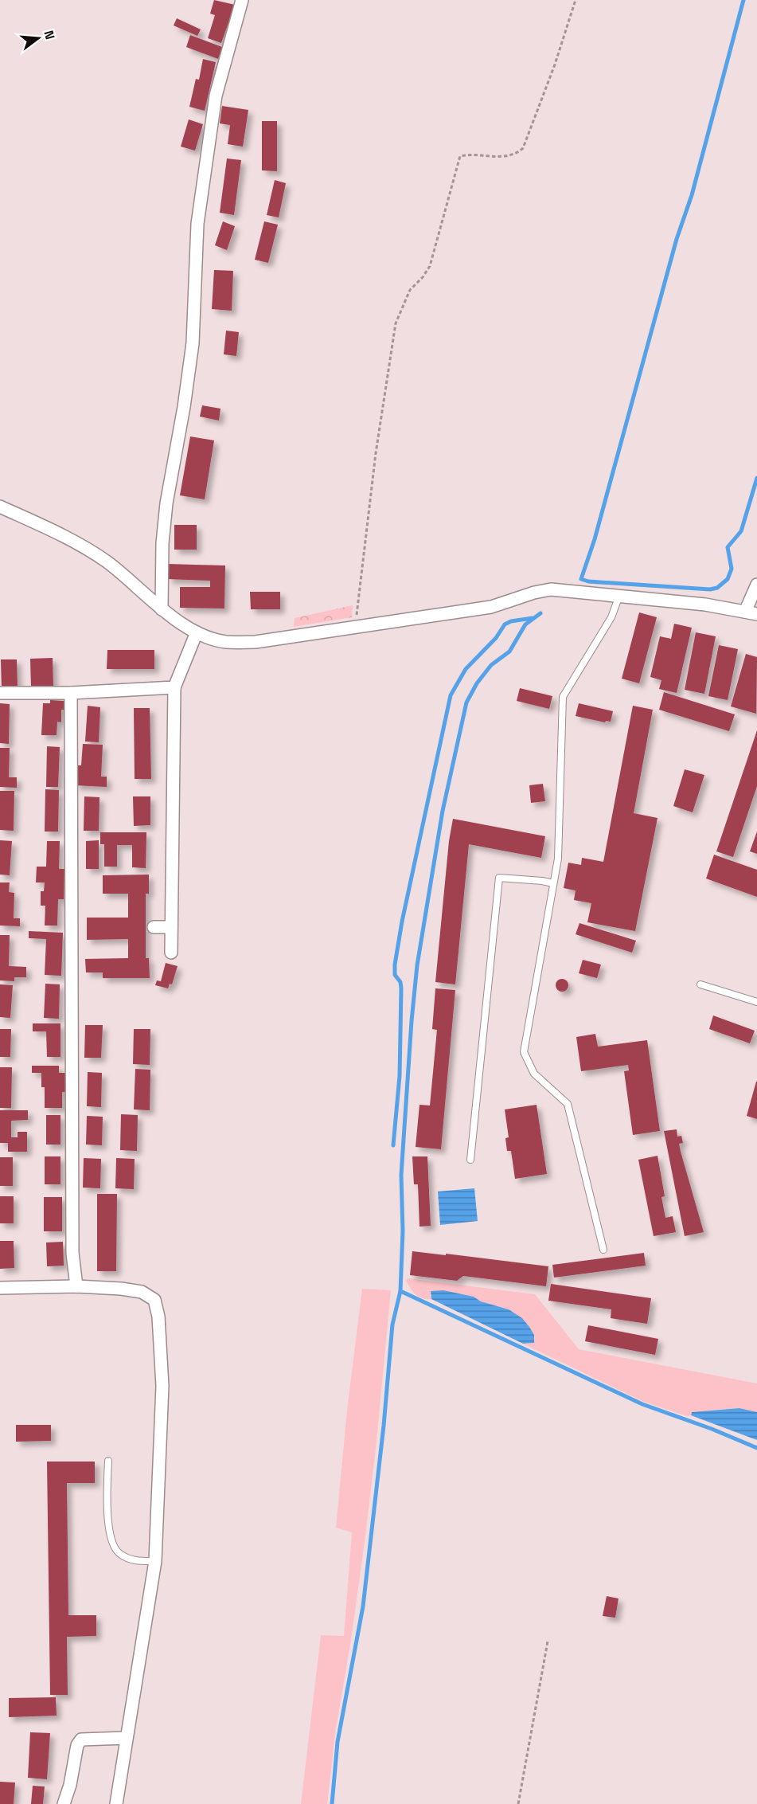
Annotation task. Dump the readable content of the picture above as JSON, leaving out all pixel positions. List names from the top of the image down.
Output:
{
  "north": "right"
}
